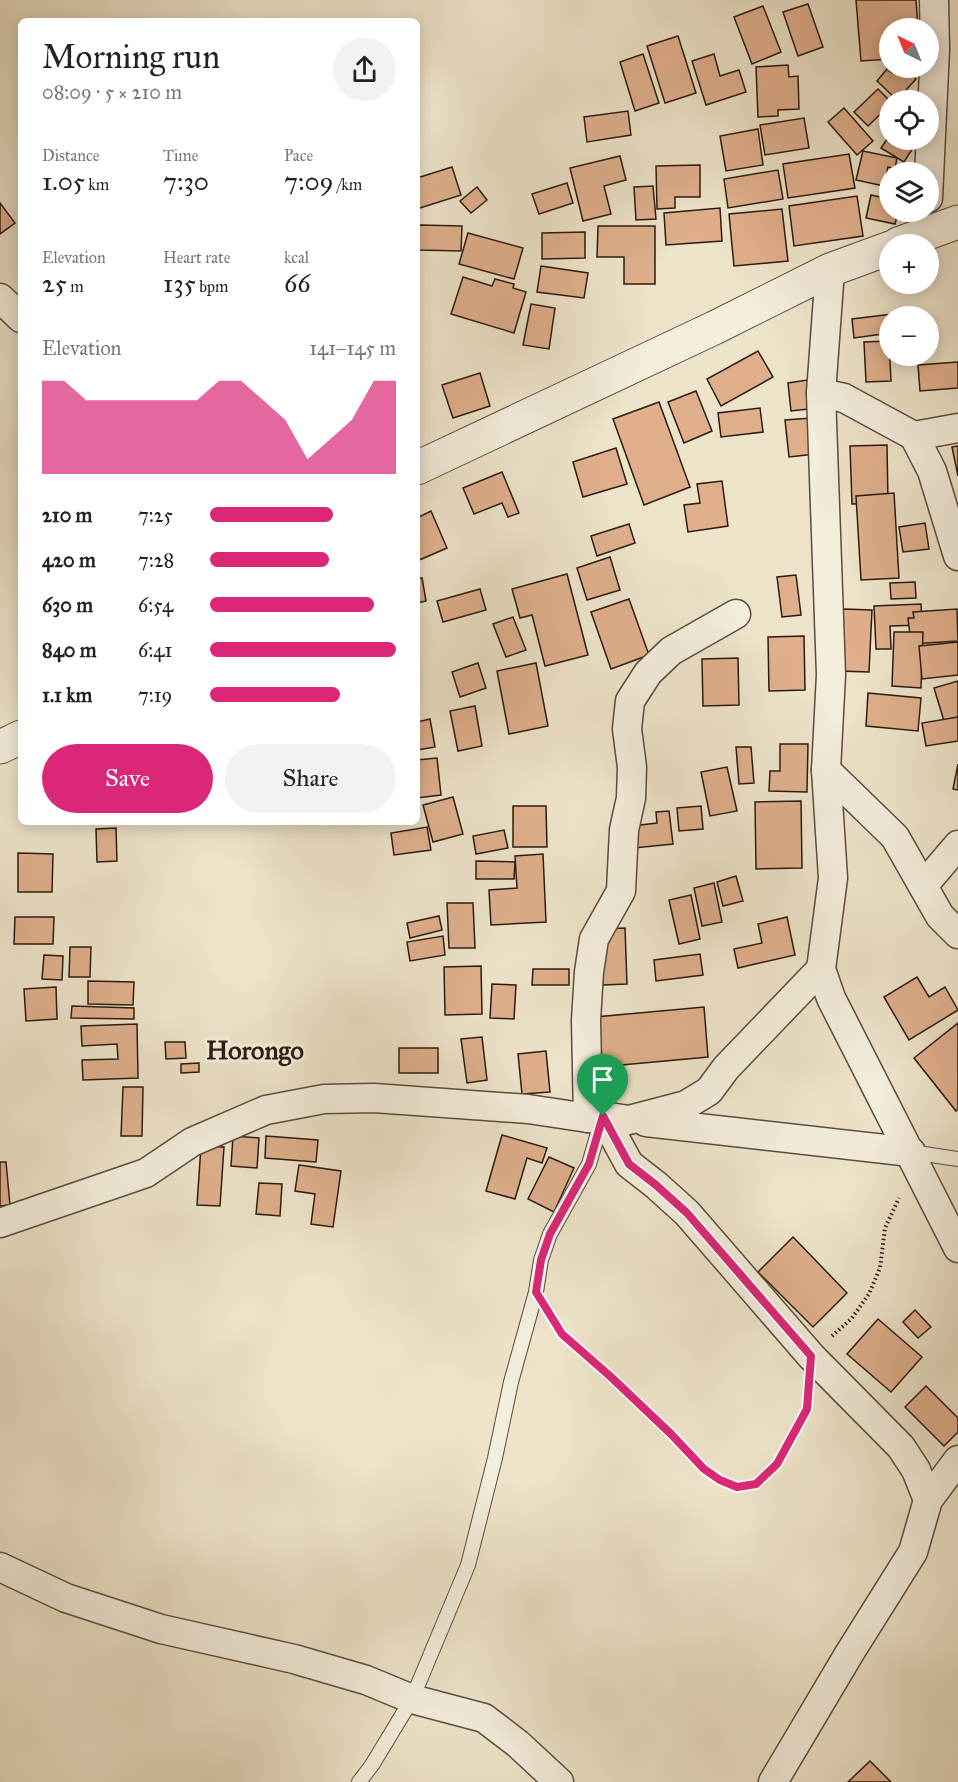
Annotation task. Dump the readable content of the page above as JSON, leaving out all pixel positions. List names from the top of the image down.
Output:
{
  "districts": ["Horongo"],
  "north": "top left",
  "page": {
    "map_buttons": ["+", "−"],
    "heading": ["Morning run", "08:09 · 5 × 210 m"],
    "stats": [
      ["Distance", "1.05 km"],
      ["Time", "7:30"],
      ["Pace", "7:09 /km"],
      ["Elevation", "25 m"],
      ["Heart rate", "135 bpm"],
      ["kcal", "66"]
    ],
    "chart": ["Elevation", "141–145 m"],
    "list": [
      {
        "name": "210 m",
        "note": "7:25"
      },
      {
        "name": "420 m",
        "note": "7:28"
      },
      {
        "name": "630 m",
        "note": "6:54"
      },
      {
        "name": "840 m",
        "note": "6:41"
      },
      {
        "name": "1.1 km",
        "note": "7:19"
      }
    ],
    "buttons": ["Save", "Share"]
  }
}
